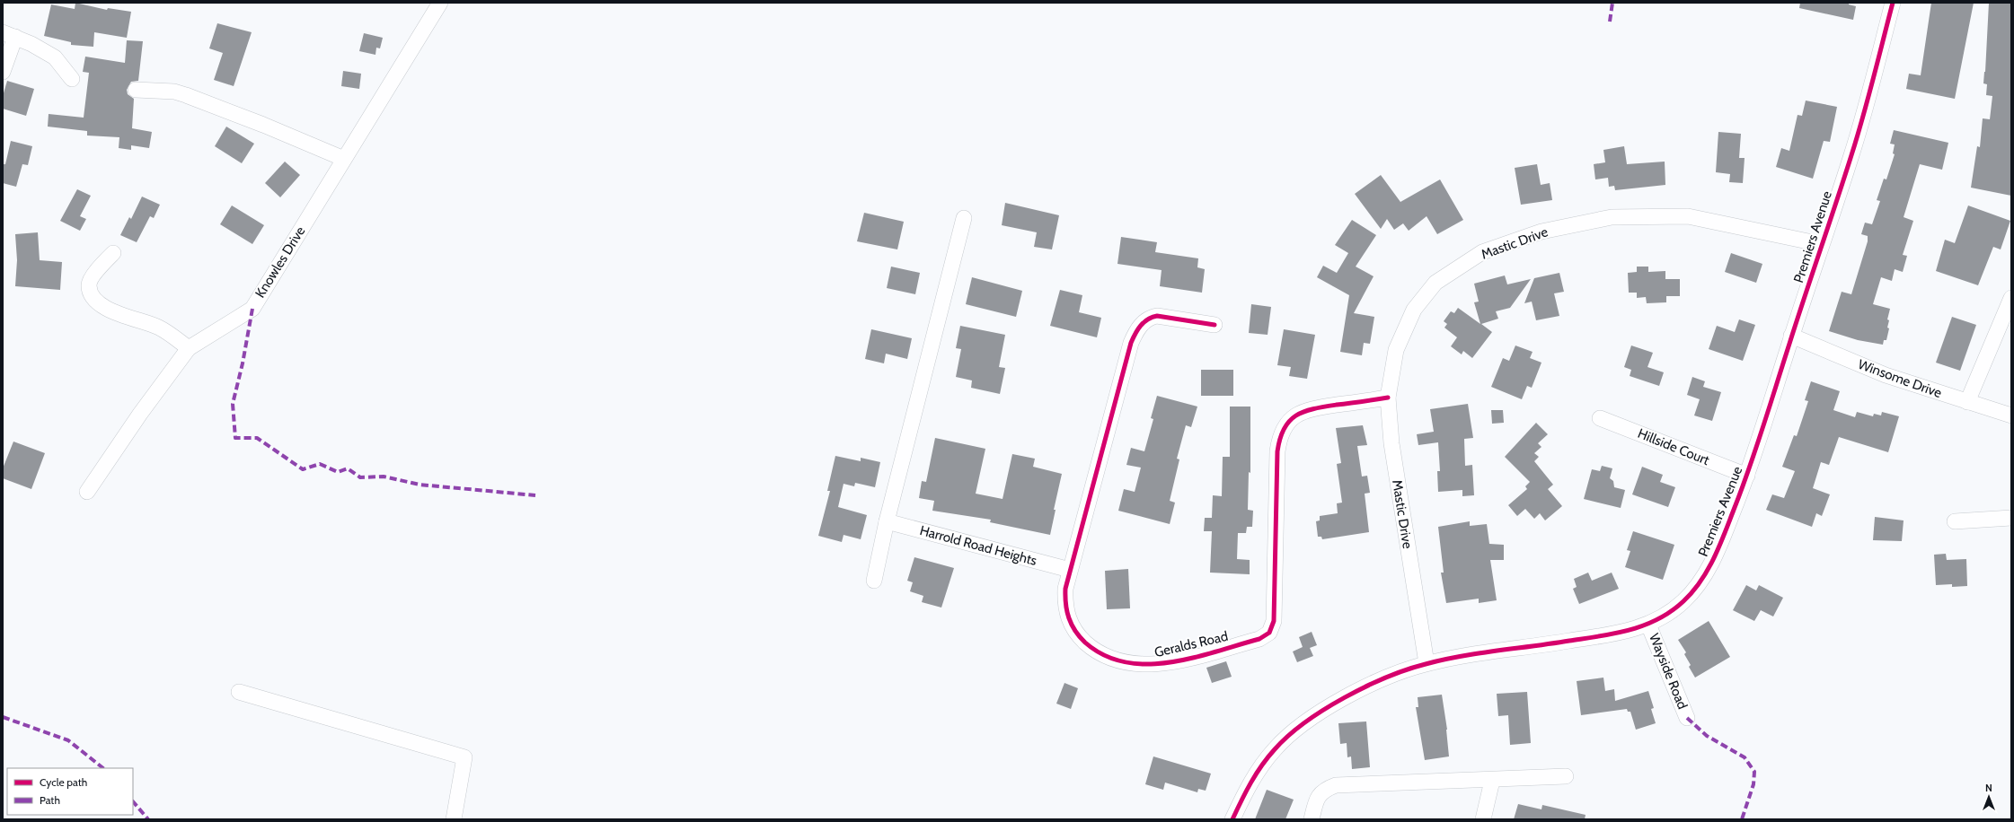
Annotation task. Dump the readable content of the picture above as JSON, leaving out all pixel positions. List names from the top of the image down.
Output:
{
  "streets": {
    "street": [
      "Premiers Avenue",
      "Mastic Drive",
      "Knowles Drive",
      "Winsome Drive",
      "Hillside Court",
      "Harrold Road Heights",
      "Geralds Road",
      "Wayside Road"
    ]
  },
  "crossings": [
    ["Premiers Avenue", "Mastic Drive"],
    ["Premiers Avenue", "Winsome Drive"],
    ["Premiers Avenue", "Hillside Court"],
    ["Premiers Avenue", "Wayside Road"],
    ["Mastic Drive", "Geralds Road"],
    ["Harrold Road Heights", "Geralds Road"]
  ],
  "legend": ["Cycle path", "Path"],
  "north": "top"
}
